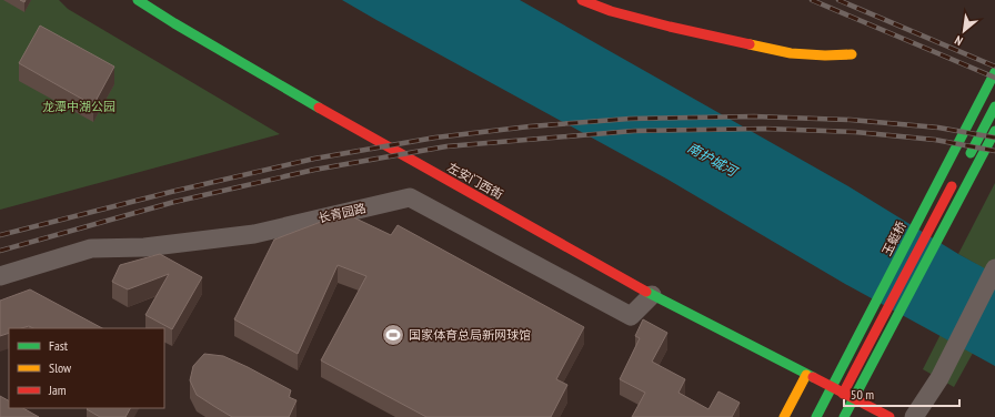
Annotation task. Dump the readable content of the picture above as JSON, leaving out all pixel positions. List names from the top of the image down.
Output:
{
  "streets": {
    "street": ["左安门西街", "长青园路", "玉蜓桥"]
  },
  "crossings": [
    ["左安门西街", "长青园路"]
  ],
  "water": ["南护城河"],
  "parks": ["龙潭中湖公园"],
  "places": {
    "sports": ["国家体育总局新网球馆"]
  },
  "legend": ["Fast", "Slow", "Jam"],
  "scale_bar": "50 m",
  "north": "bottom left"
}
